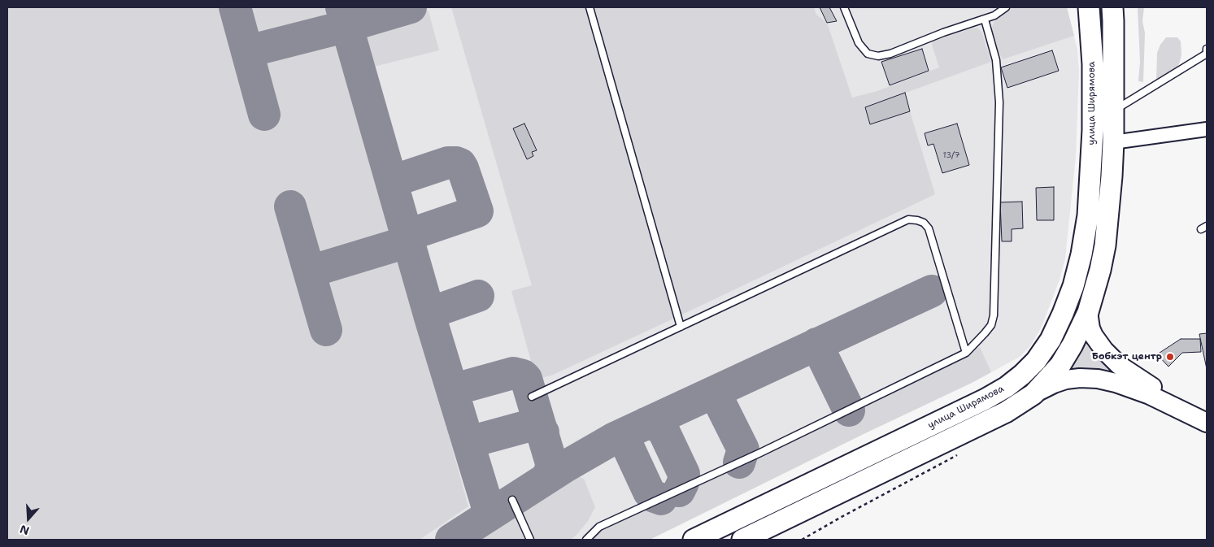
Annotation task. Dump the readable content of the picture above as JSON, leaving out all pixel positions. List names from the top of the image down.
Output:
{
  "streets": {
    "main road": ["улица Ширямова"]
  },
  "places": ["Бобкэт центр"],
  "house_numbers": ["13/7"],
  "north": "bottom"
}
